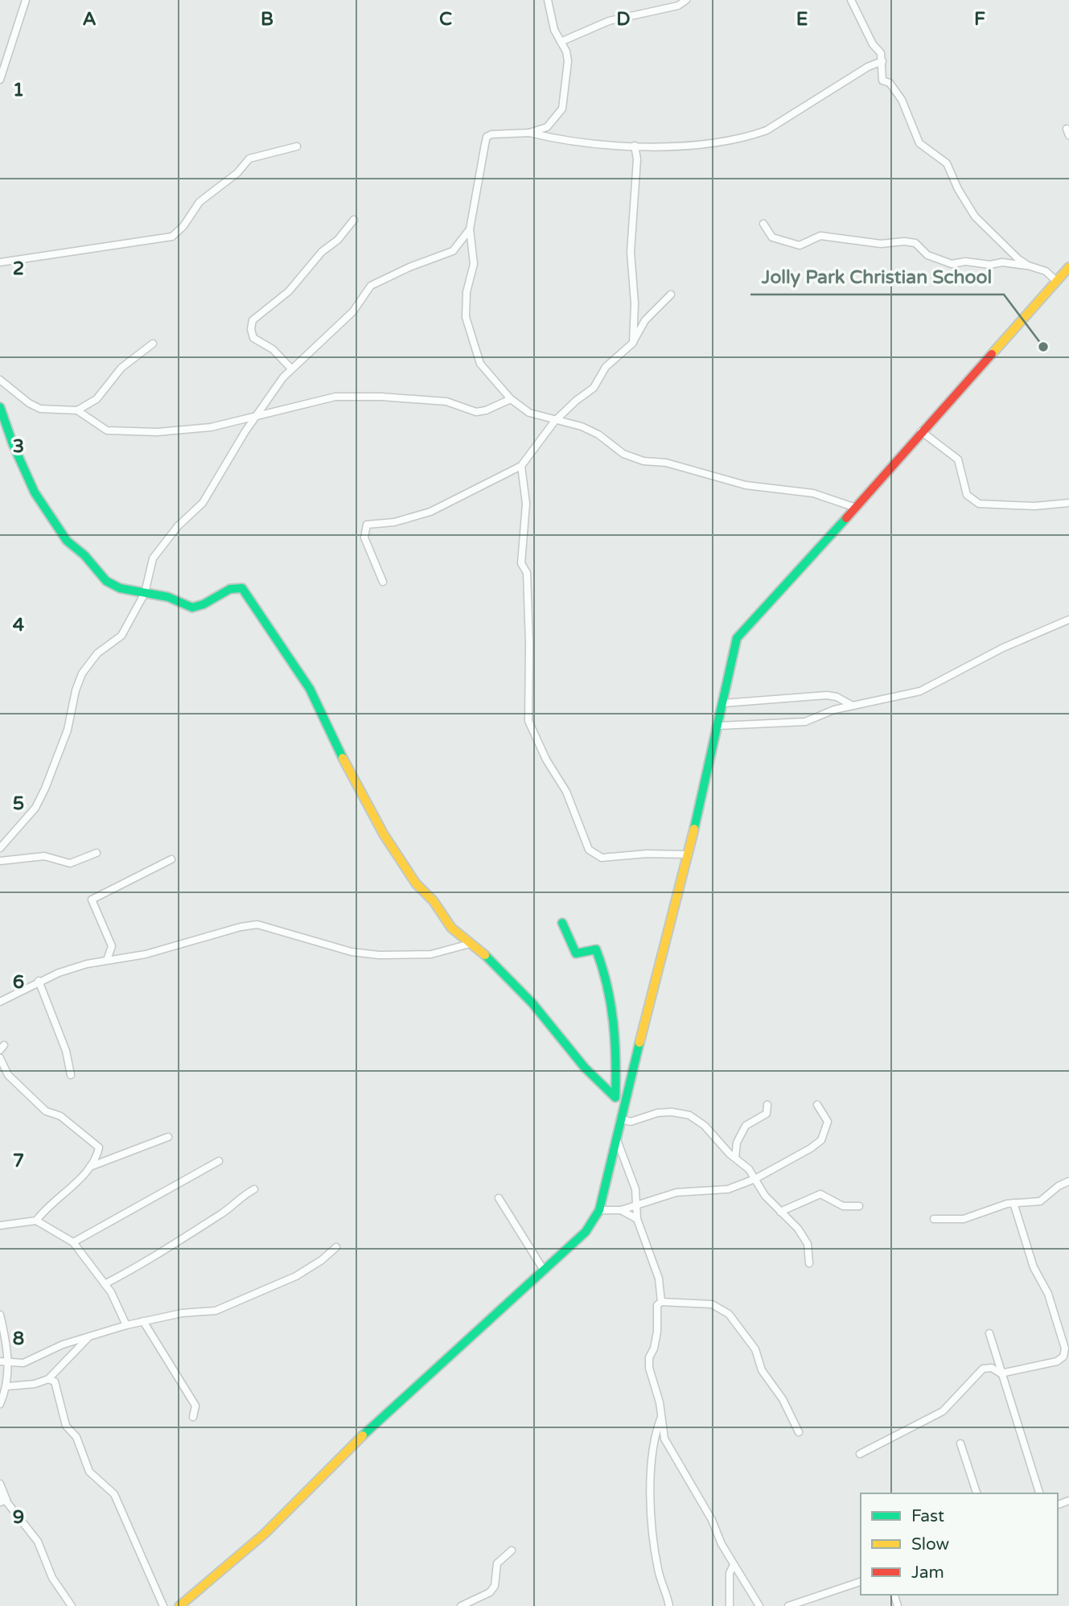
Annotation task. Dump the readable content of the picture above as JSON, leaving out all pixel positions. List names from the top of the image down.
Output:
{
  "places": ["Jolly Park Christian School"],
  "legend": ["Fast", "Slow", "Jam"],
  "grid": {
    "columns": [
      "A",
      "B",
      "C",
      "D",
      "E",
      "F"
    ],
    "rows": [
      "1",
      "2",
      "3",
      "4",
      "5",
      "6",
      "7",
      "8",
      "9"
    ]
  }
}
